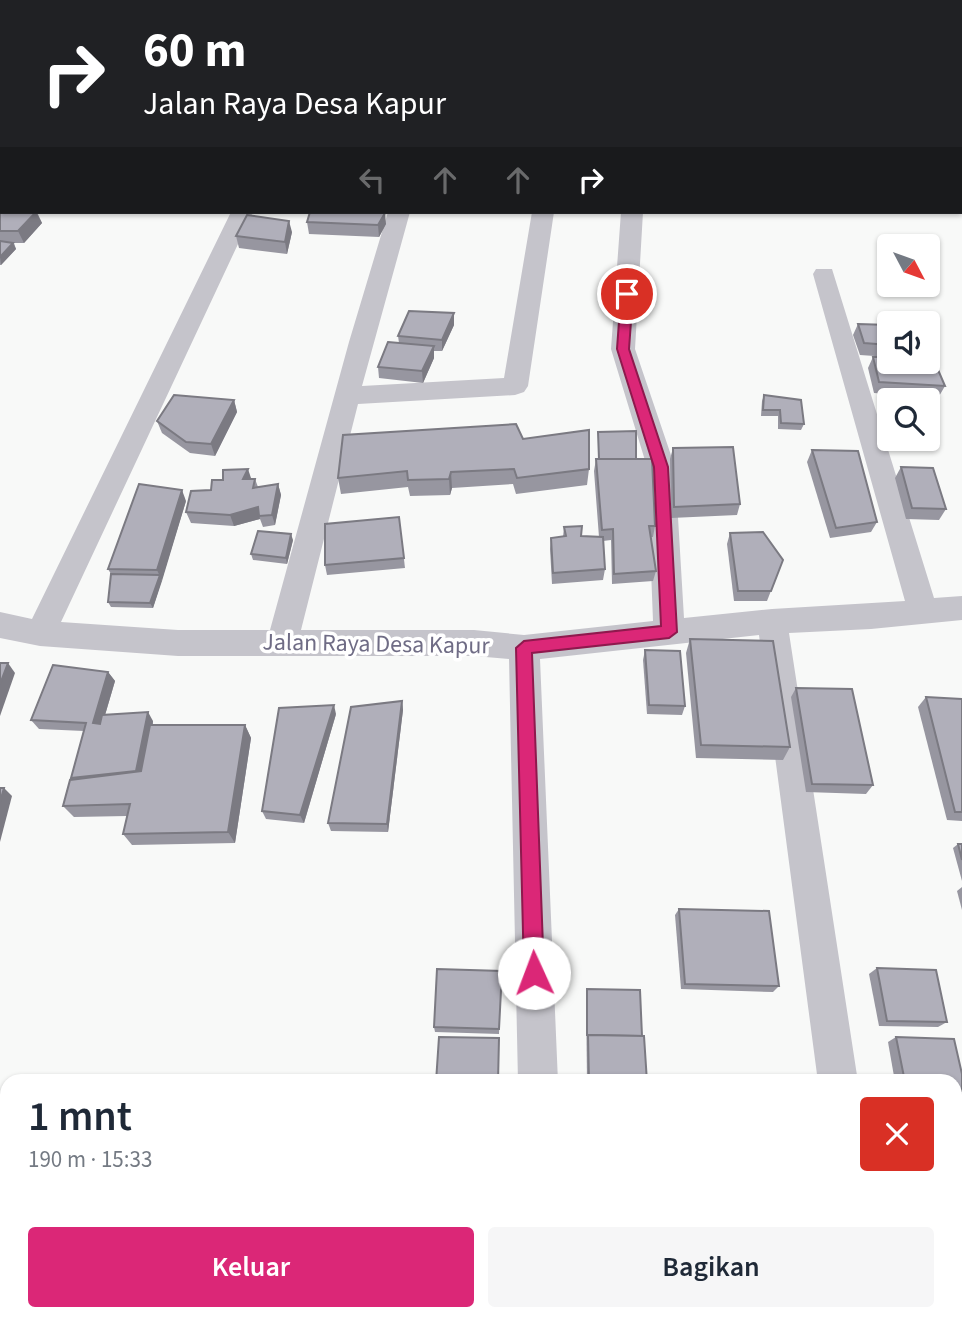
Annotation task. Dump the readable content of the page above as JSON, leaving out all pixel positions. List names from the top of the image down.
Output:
{
  "streets": {
    "street": ["Jalan Raya Desa Kapur"]
  },
  "north": "bottom right",
  "page": {
    "turn": ["60 m", "Jalan Raya Desa Kapur"],
    "heading": ["1 mnt", "190 m · 15:33"],
    "buttons": ["Keluar", "Bagikan"]
  }
}
